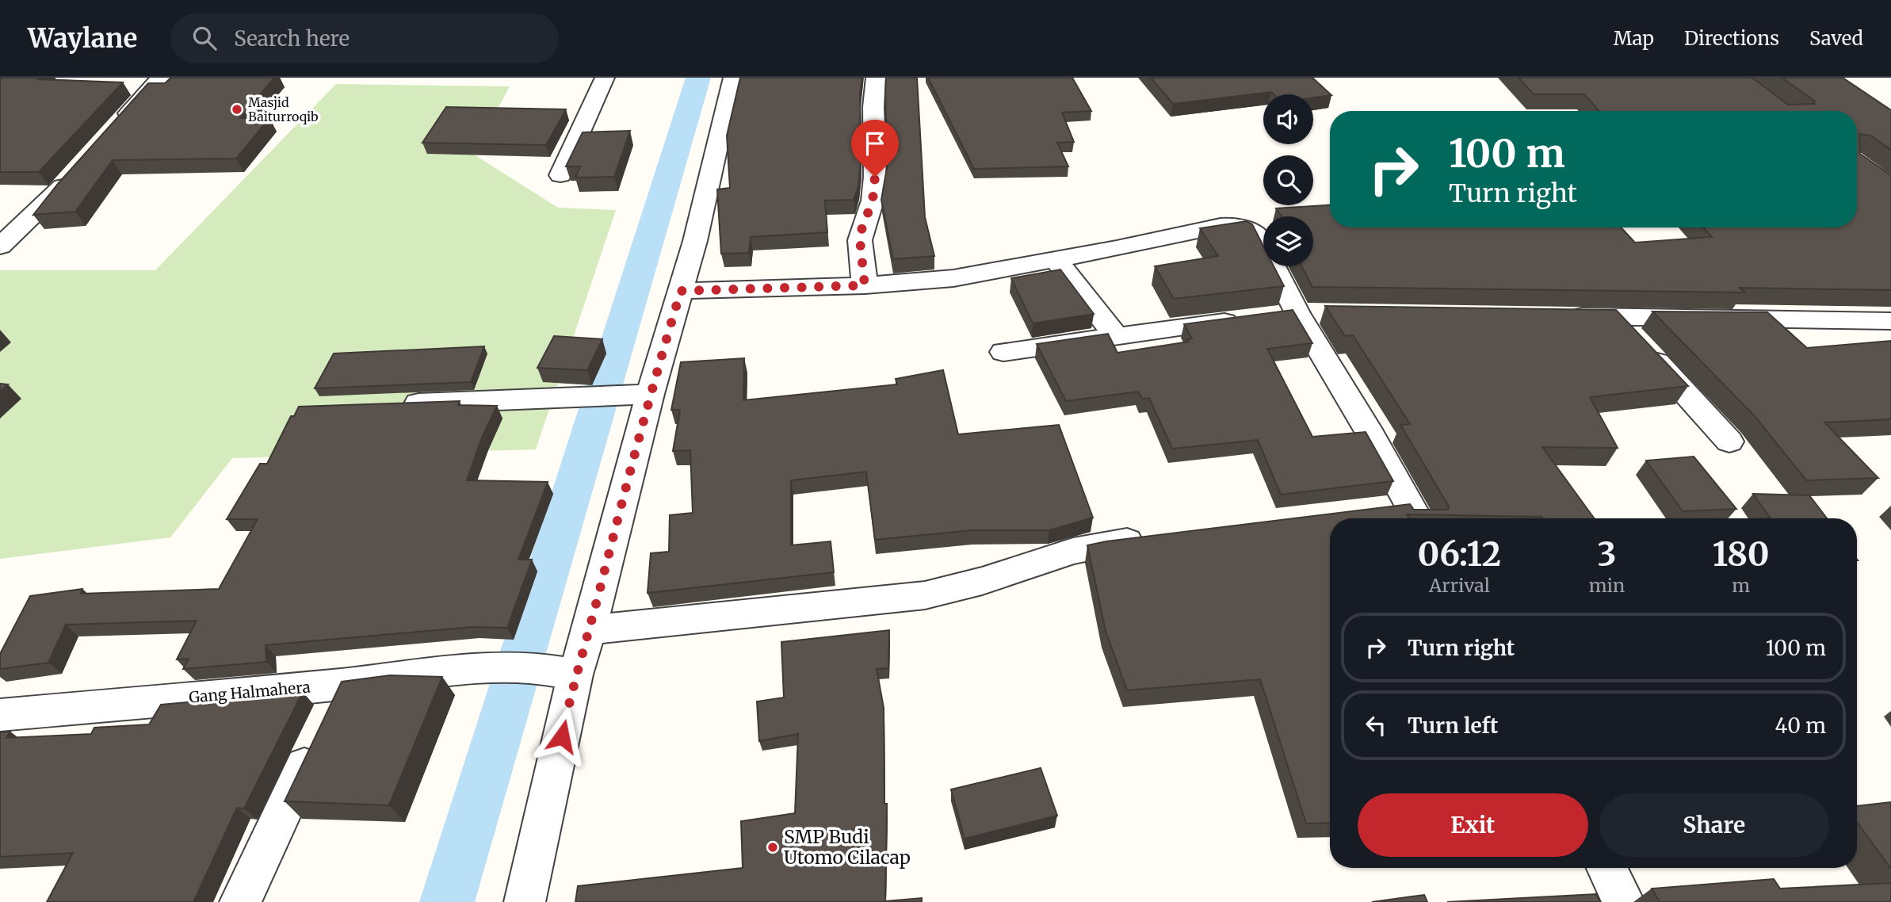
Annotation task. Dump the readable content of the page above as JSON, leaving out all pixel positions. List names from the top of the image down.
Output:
{
  "streets": {
    "street": ["Gang Halmahera"]
  },
  "places": ["Masjid Baiturroqib", "SMP Budi Utomo Cilacap"],
  "page": {
    "header": "Waylane",
    "search": "Search here",
    "nav": ["Map", "Directions", "Saved"],
    "turn": ["100 m", "Turn right"],
    "eta": [
      "06:12",
      "Arrival",
      "3",
      "min",
      "180",
      "m"
    ],
    "list": [
      {
        "name": "Turn right",
        "value": "100 m"
      },
      {
        "name": "Turn left",
        "value": "40 m"
      }
    ],
    "buttons": ["Exit", "Share"]
  }
}
